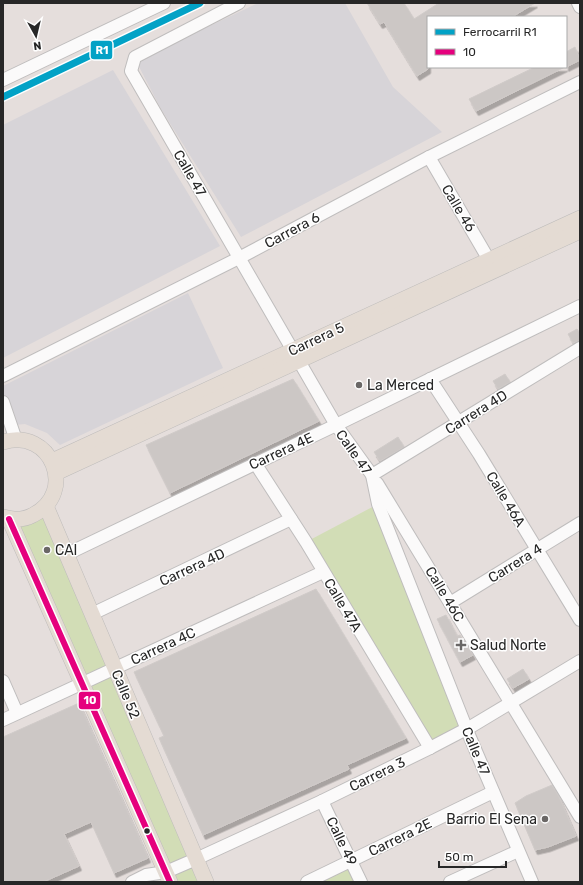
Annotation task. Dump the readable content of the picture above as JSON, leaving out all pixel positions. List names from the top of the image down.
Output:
{
  "streets": {
    "main road": ["Carrera 5", "Calle 52"],
    "street": [
      "Calle 47",
      "Calle 46",
      "Carrera 6",
      "Carrera 4D",
      "Carrera 4E",
      "Calle 46A",
      "Carrera 4",
      "Calle 46C",
      "Calle 47A",
      "Carrera 4C",
      "Carrera 3",
      "Carrera 2E",
      "Calle 49"
    ]
  },
  "crossings": [
    ["Calle 47", "Carrera 6"],
    ["Calle 47", "Carrera 5"],
    ["Calle 47", "Carrera 4D"],
    ["Calle 47", "Carrera 4E"],
    ["Calle 47", "Calle 46C"],
    ["Calle 47", "Carrera 3"],
    ["Calle 47", "Carrera 2E"],
    ["Calle 46", "Carrera 6"],
    ["Calle 46", "Carrera 5"],
    ["Carrera 4D", "Calle 46A"],
    ["Carrera 4D", "Calle 46C"],
    ["Carrera 4D", "Calle 47A"],
    ["Carrera 4D", "Calle 52"],
    ["Carrera 4E", "Calle 46A"],
    ["Carrera 4E", "Calle 47A"],
    ["Carrera 4E", "Calle 52"],
    ["Calle 46A", "Carrera 4"],
    ["Carrera 4", "Calle 46C"],
    ["Calle 46C", "Carrera 3"],
    ["Calle 47A", "Carrera 4C"],
    ["Calle 47A", "Carrera 3"],
    ["Carrera 4C", "Calle 52"],
    ["Calle 52", "Carrera 3"],
    ["Carrera 3", "Calle 49"],
    ["Carrera 2E", "Calle 49"]
  ],
  "places": {
    "other": ["La Merced", "CAI", "Barrio El Sena"],
    "health": ["Salud Norte"]
  },
  "lines": ["rail line R1", "transit line 10"],
  "legend": ["Ferrocarril R1", "10"],
  "scale_bar": "50 m",
  "north": "bottom"
}
